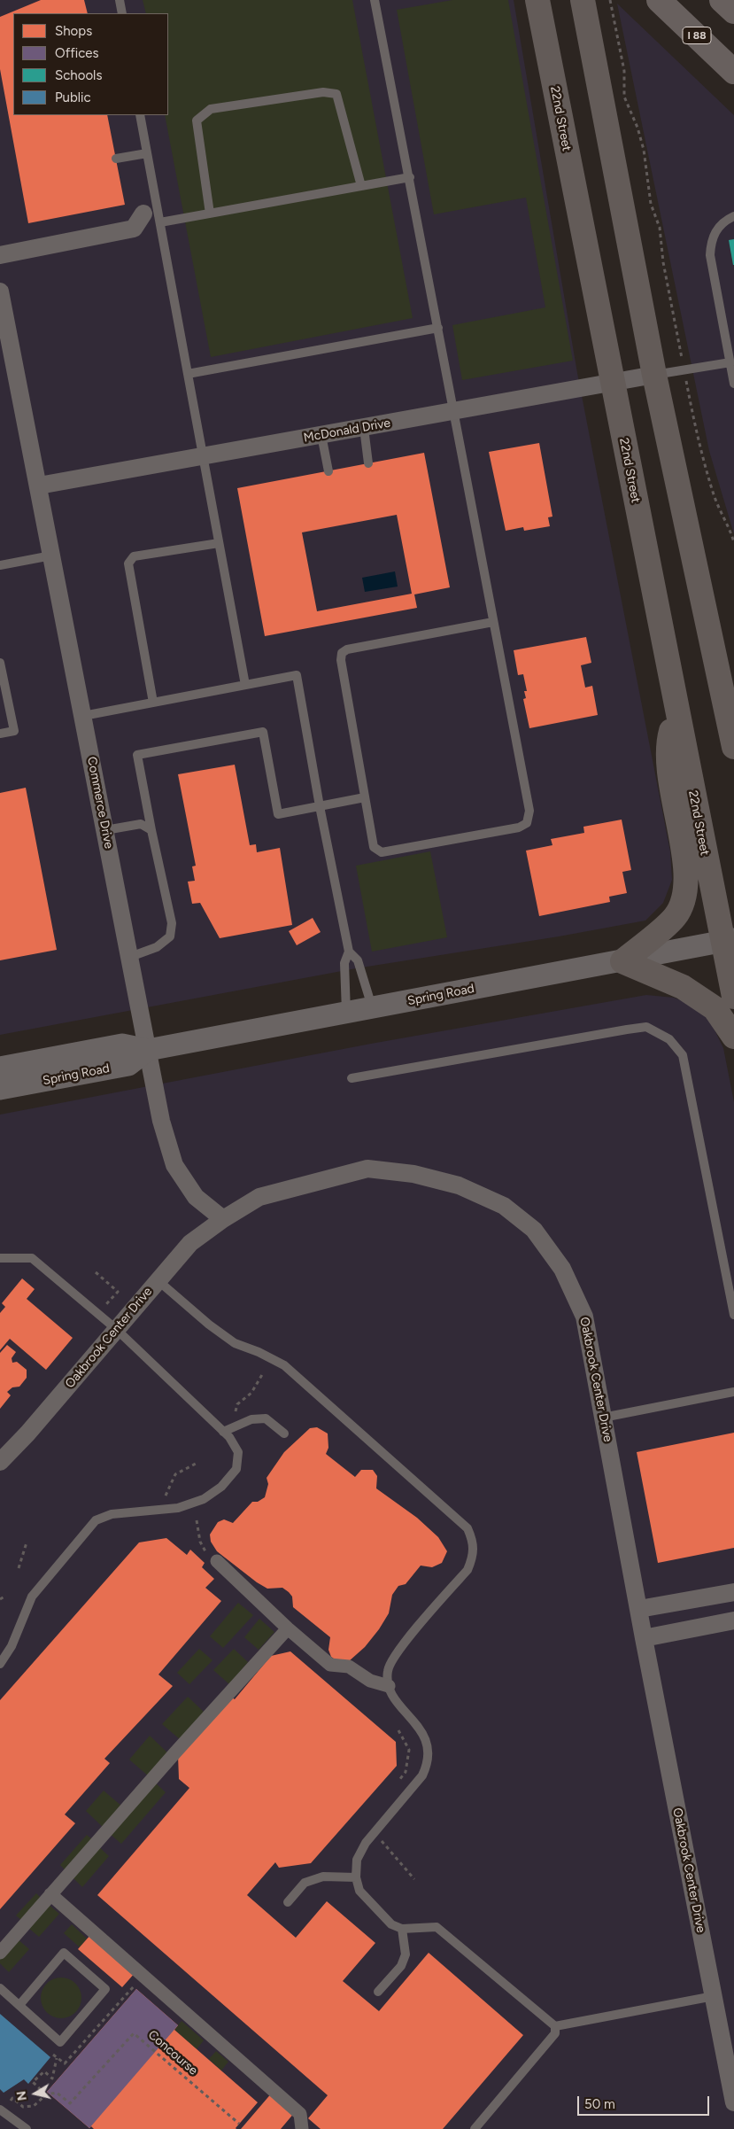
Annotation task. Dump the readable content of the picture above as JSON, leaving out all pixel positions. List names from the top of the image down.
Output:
{
  "streets": {
    "highway": ["I 88"],
    "main road": ["22nd Street"],
    "street": [
      "McDonald Drive",
      "Commerce Drive",
      "Spring Road",
      "Oakbrook Center Drive"
    ],
    "path": ["Concourse"]
  },
  "crossings": [
    ["22nd Street", "McDonald Drive"],
    ["22nd Street", "Spring Road"],
    ["McDonald Drive", "Commerce Drive"],
    ["Commerce Drive", "Spring Road"]
  ],
  "legend": [
    "Shops",
    "Offices",
    "Schools",
    "Public"
  ],
  "scale_bar": "50 m",
  "north": "left"
}
